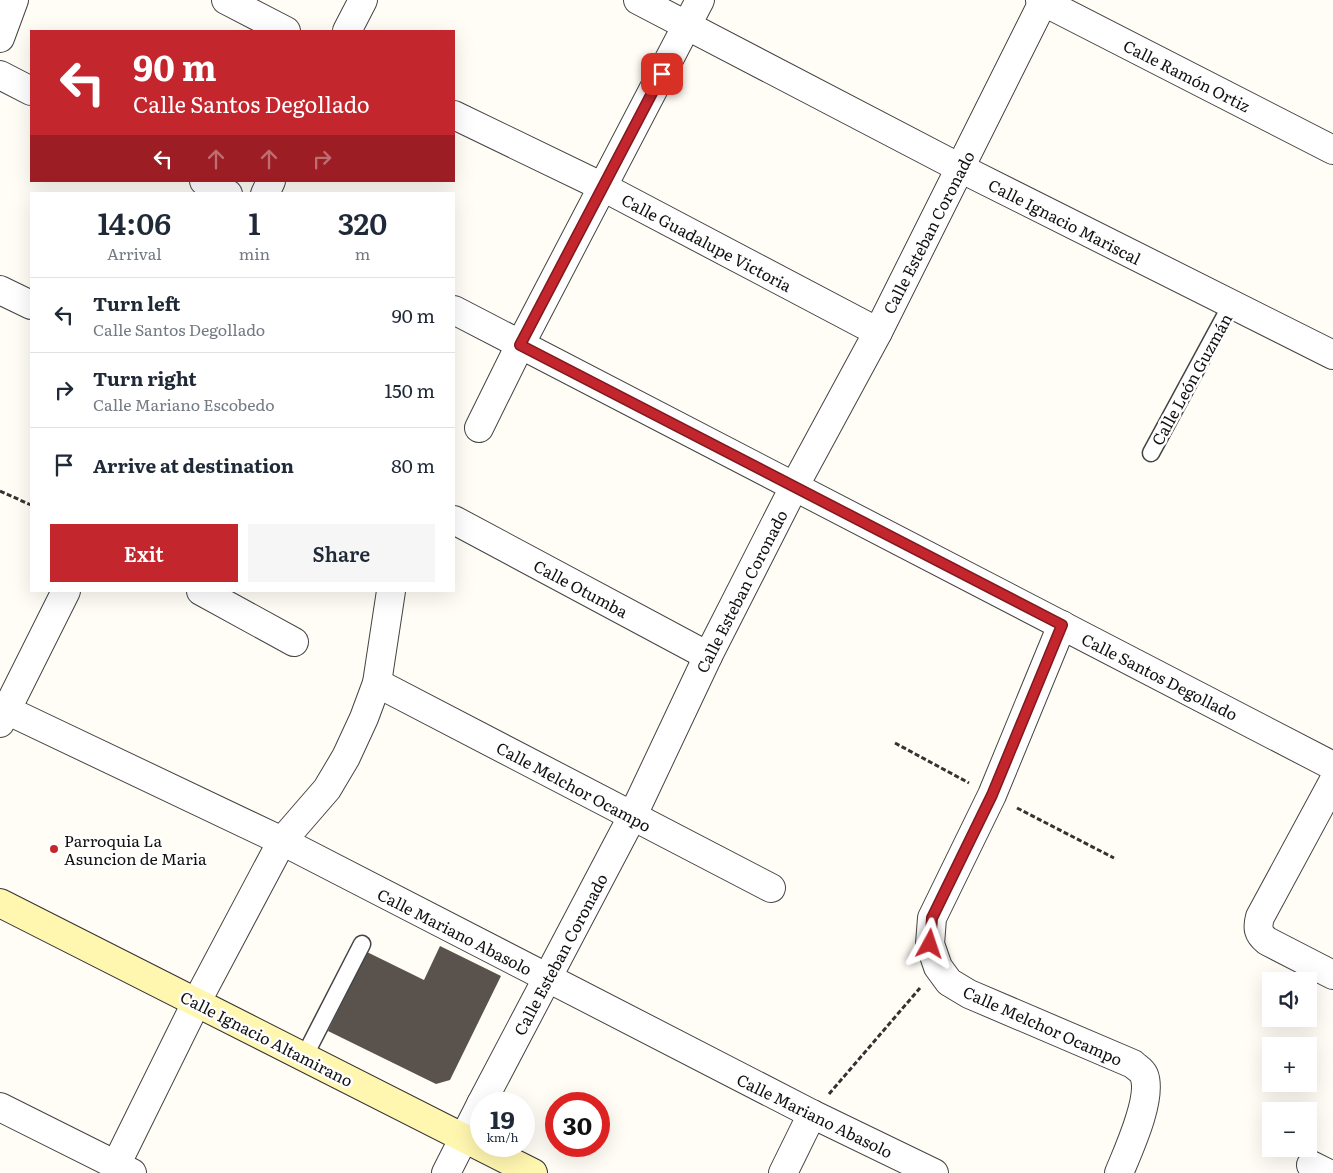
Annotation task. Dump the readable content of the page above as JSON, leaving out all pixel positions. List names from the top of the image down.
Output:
{
  "streets": {
    "street": [
      "Calle Ramón Ortiz",
      "Calle Ignacio Mariscal",
      "Calle Esteban Coronado",
      "Calle Guadalupe Victoria",
      "Calle Otumba",
      "Calle Santos Degollado",
      "Calle Melchor Ocampo",
      "Calle Mariano Abasolo",
      "Calle Ignacio Altamirano"
    ],
    "lane": ["Calle León Guzmán"]
  },
  "crossings": [
    ["Calle Ramón Ortiz", "Calle Esteban Coronado"],
    ["Calle Ignacio Mariscal", "Calle Esteban Coronado"],
    ["Calle Ignacio Mariscal", "Calle León Guzmán"],
    ["Calle Esteban Coronado", "Calle Guadalupe Victoria"],
    ["Calle Esteban Coronado", "Calle Otumba"],
    ["Calle Esteban Coronado", "Calle Santos Degollado"],
    ["Calle Esteban Coronado", "Calle Melchor Ocampo"],
    ["Calle Esteban Coronado", "Calle Mariano Abasolo"],
    ["Calle Esteban Coronado", "Calle Ignacio Altamirano"]
  ],
  "places": ["Parroquia La Asuncion de Maria"],
  "page": {
    "turn": ["90 m", "Calle Santos Degollado"],
    "eta": [
      "14:06",
      "Arrival",
      "1",
      "min",
      "320",
      "m"
    ],
    "list": [
      {
        "name": "Turn left",
        "note": "Calle Santos Degollado",
        "value": "90 m"
      },
      {
        "name": "Turn right",
        "note": "Calle Mariano Escobedo",
        "value": "150 m"
      },
      {
        "name": "Arrive at destination",
        "value": "80 m"
      }
    ],
    "buttons": ["Exit", "Share"],
    "map_buttons": ["+", "−"],
    "speed": "19 km/h",
    "limit": "30"
  }
}
